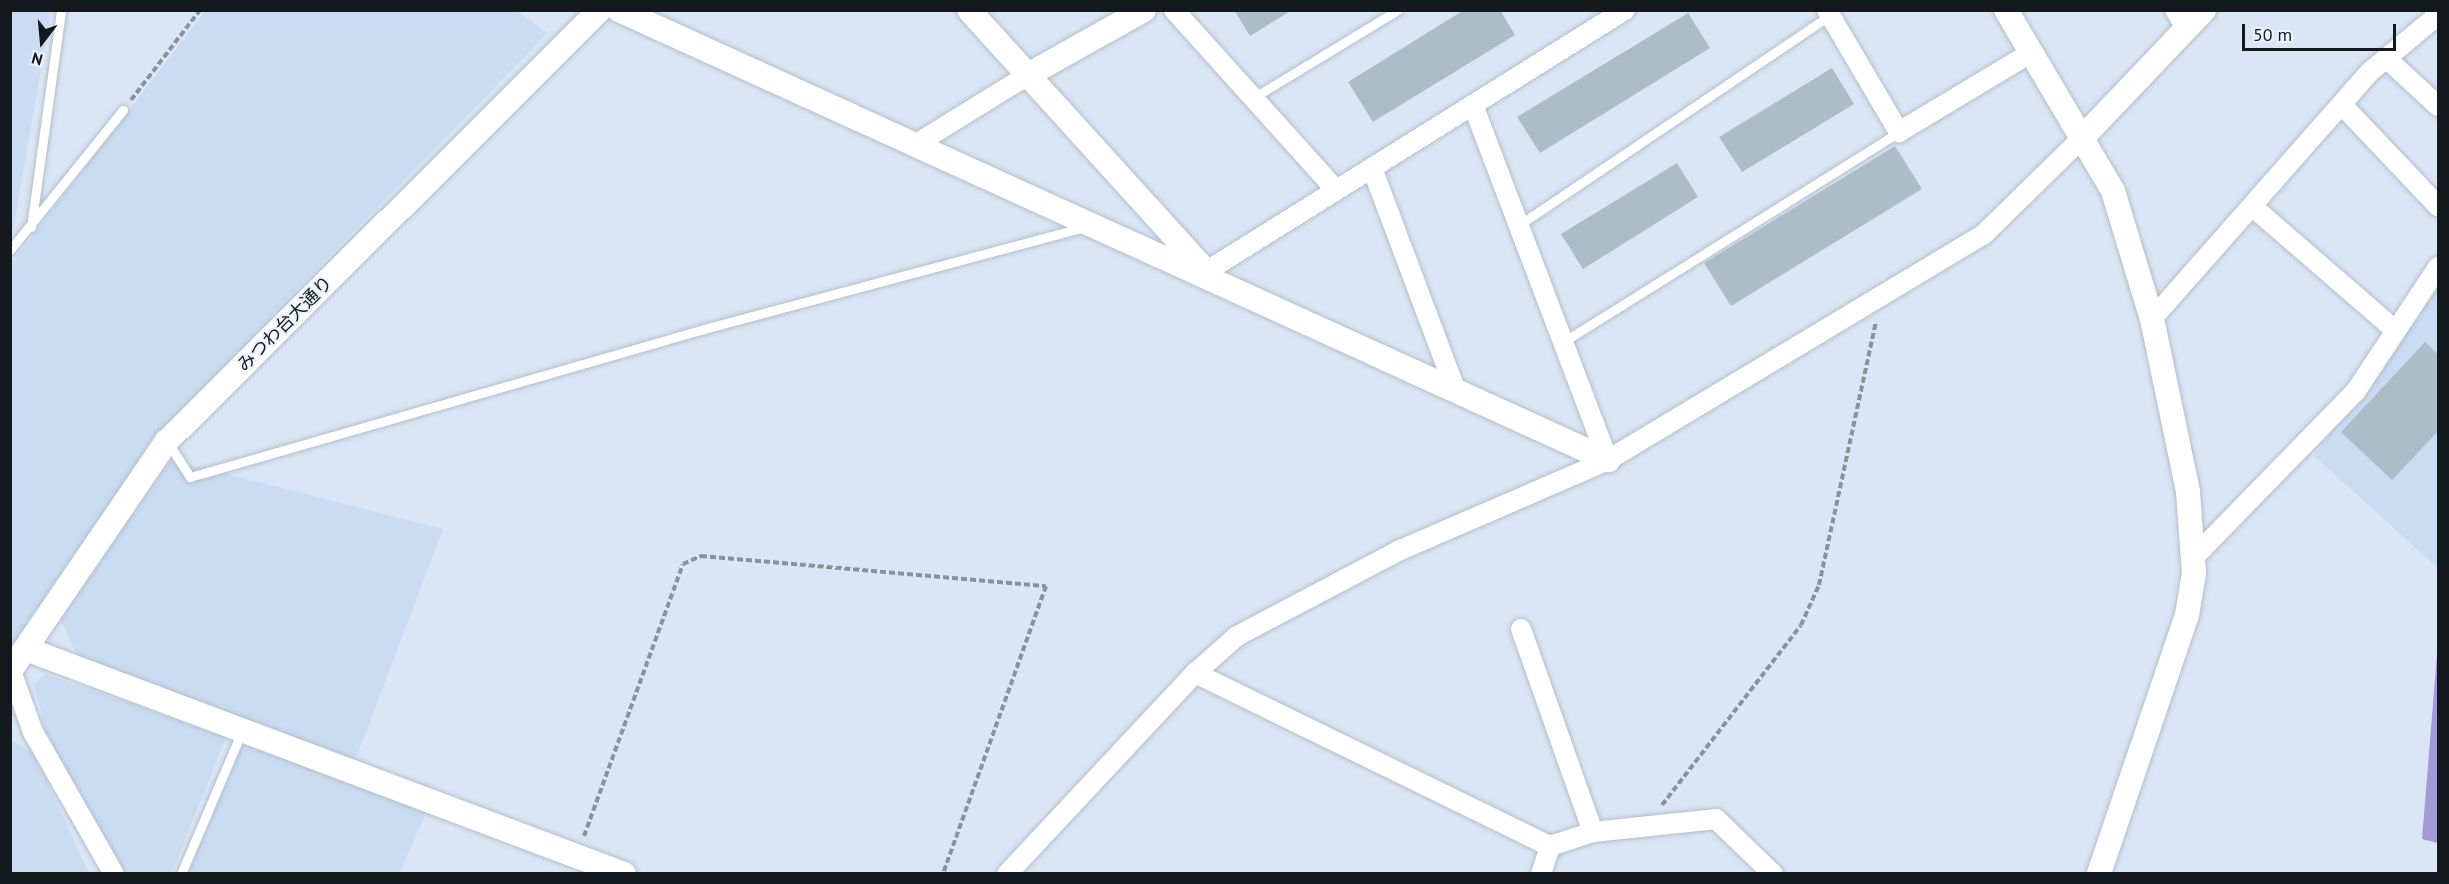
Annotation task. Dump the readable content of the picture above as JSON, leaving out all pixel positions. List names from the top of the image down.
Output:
{
  "streets": {
    "street": ["みつわ台大通り"]
  },
  "scale_bar": "50 m",
  "north": "bottom"
}
